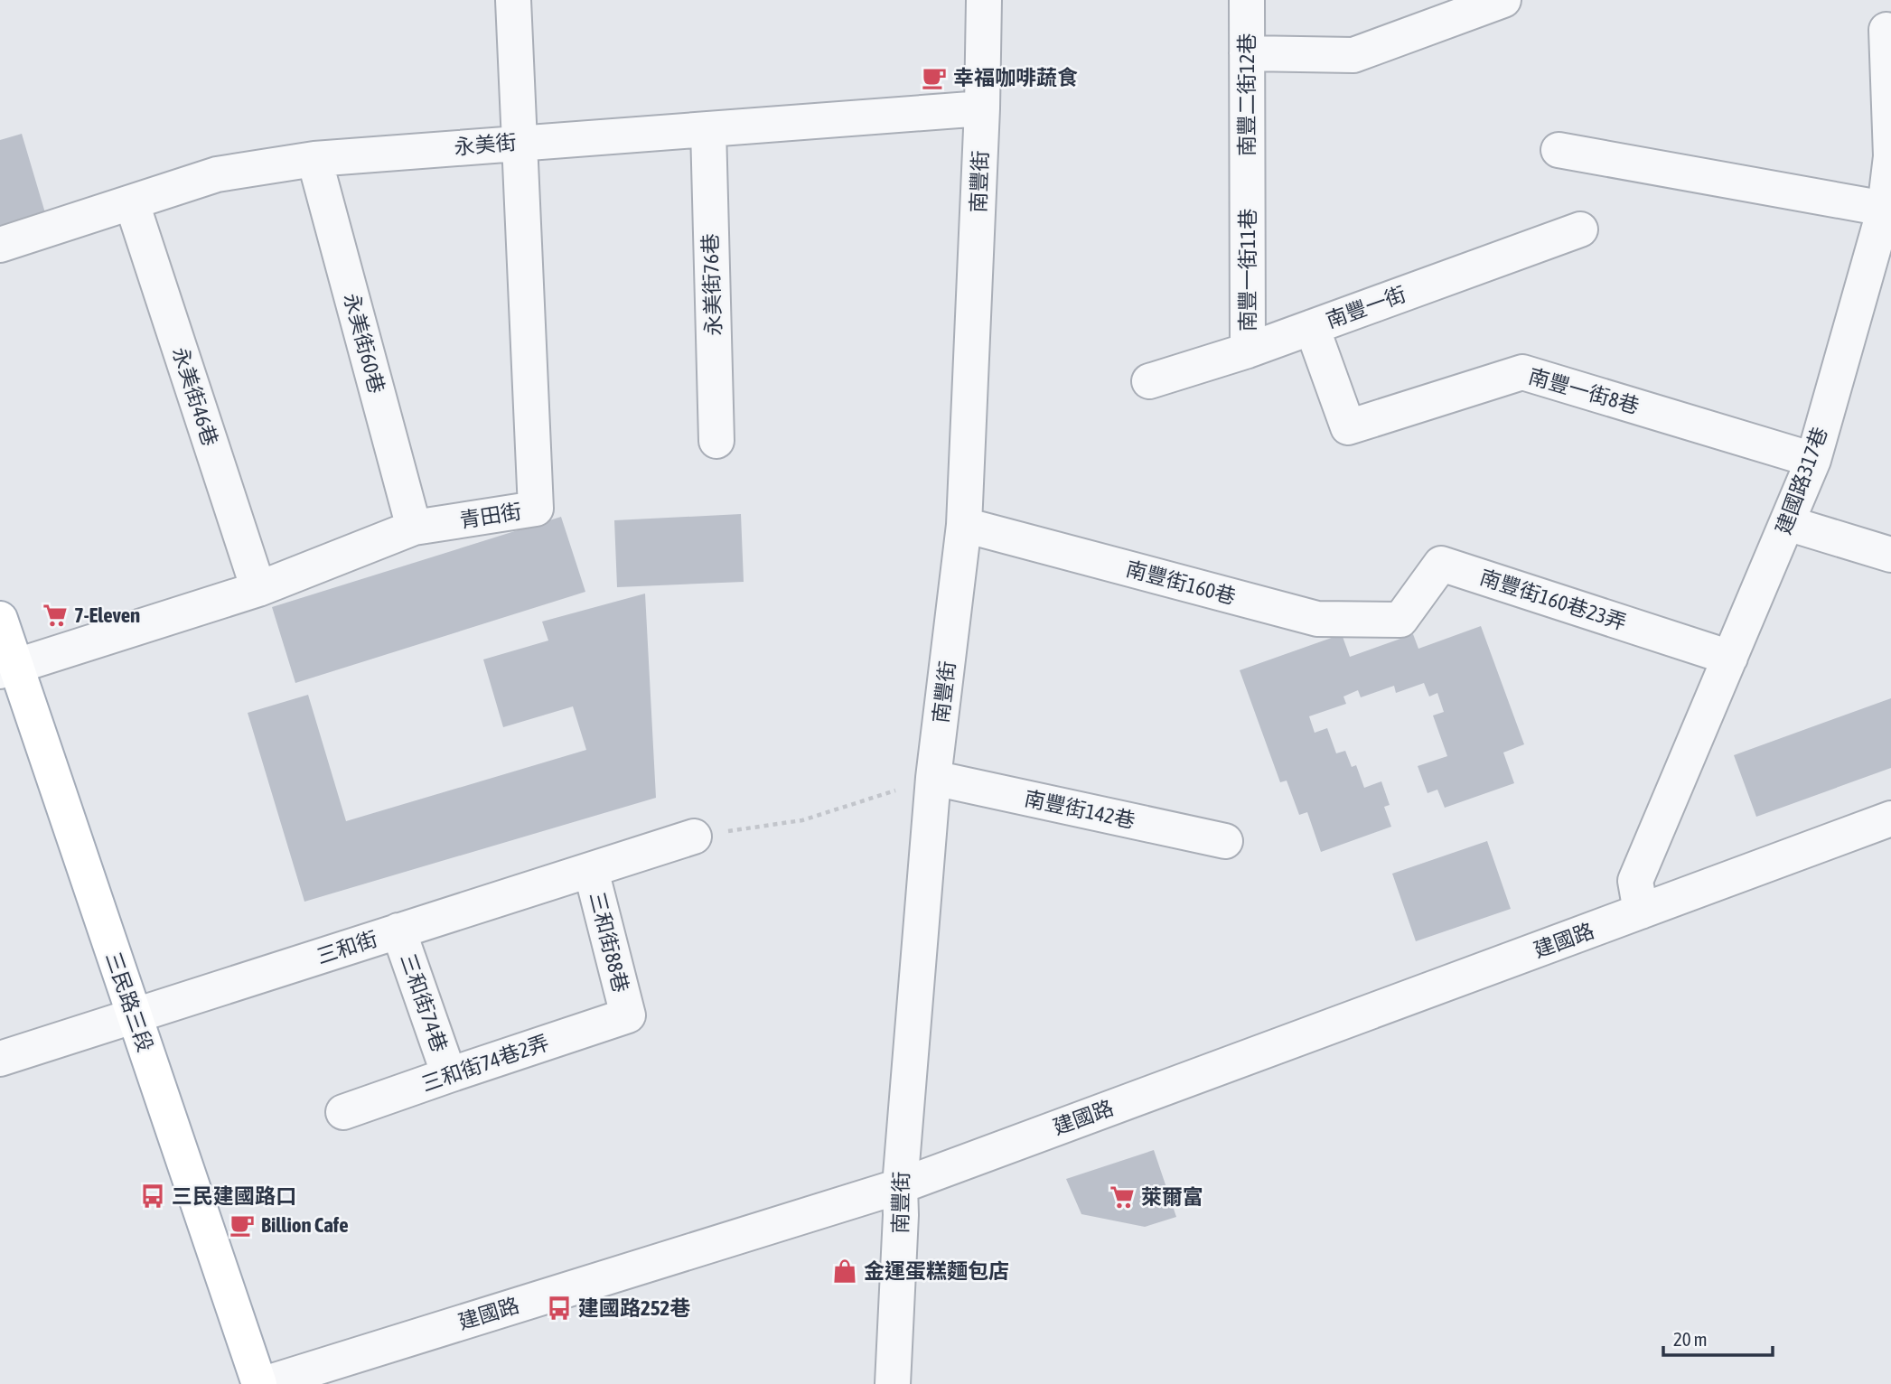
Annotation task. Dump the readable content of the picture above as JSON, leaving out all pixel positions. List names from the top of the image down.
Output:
{
  "streets": {
    "main road": ["三民路三段"],
    "street": [
      "南豐二街12巷",
      "永美街",
      "南豐街",
      "南豐一街11巷",
      "永美街76巷",
      "南豐一街",
      "永美街60巷",
      "南豐一街8巷",
      "永美街46巷",
      "建國路317巷",
      "青田街",
      "南豐街160巷",
      "南豐街160巷23弄",
      "南豐街142巷",
      "建國路",
      "三和街88巷",
      "三和街",
      "三和街74巷",
      "三和街74巷2弄"
    ]
  },
  "crossings": [
    ["南豐二街12巷", "南豐一街11巷"],
    ["永美街", "南豐街"],
    ["永美街", "永美街76巷"],
    ["永美街", "永美街60巷"],
    ["永美街", "永美街46巷"],
    ["永美街", "青田街"],
    ["南豐街", "南豐街160巷"],
    ["南豐街", "南豐街142巷"],
    ["南豐街", "建國路"],
    ["南豐一街11巷", "南豐一街"],
    ["南豐一街", "南豐一街8巷"],
    ["永美街60巷", "青田街"],
    ["南豐一街8巷", "建國路317巷"],
    ["永美街46巷", "青田街"],
    ["建國路317巷", "南豐街160巷23弄"],
    ["建國路317巷", "建國路"],
    ["青田街", "三民路三段"],
    ["南豐街160巷", "南豐街160巷23弄"],
    ["三和街88巷", "三和街"],
    ["三和街88巷", "三和街74巷2弄"],
    ["三和街", "三民路三段"],
    ["三和街", "三和街74巷"],
    ["三和街74巷", "三和街74巷2弄"]
  ],
  "places": {
    "cafe": ["幸福咖啡蔬食", "Billion Cafe"],
    "supermarket": ["7-Eleven", "萊爾富"],
    "bus stop": ["三民建國路口", "建國路252巷"],
    "shop": ["金運蛋糕麵包店"]
  },
  "scale_bar": "20 m"
}
